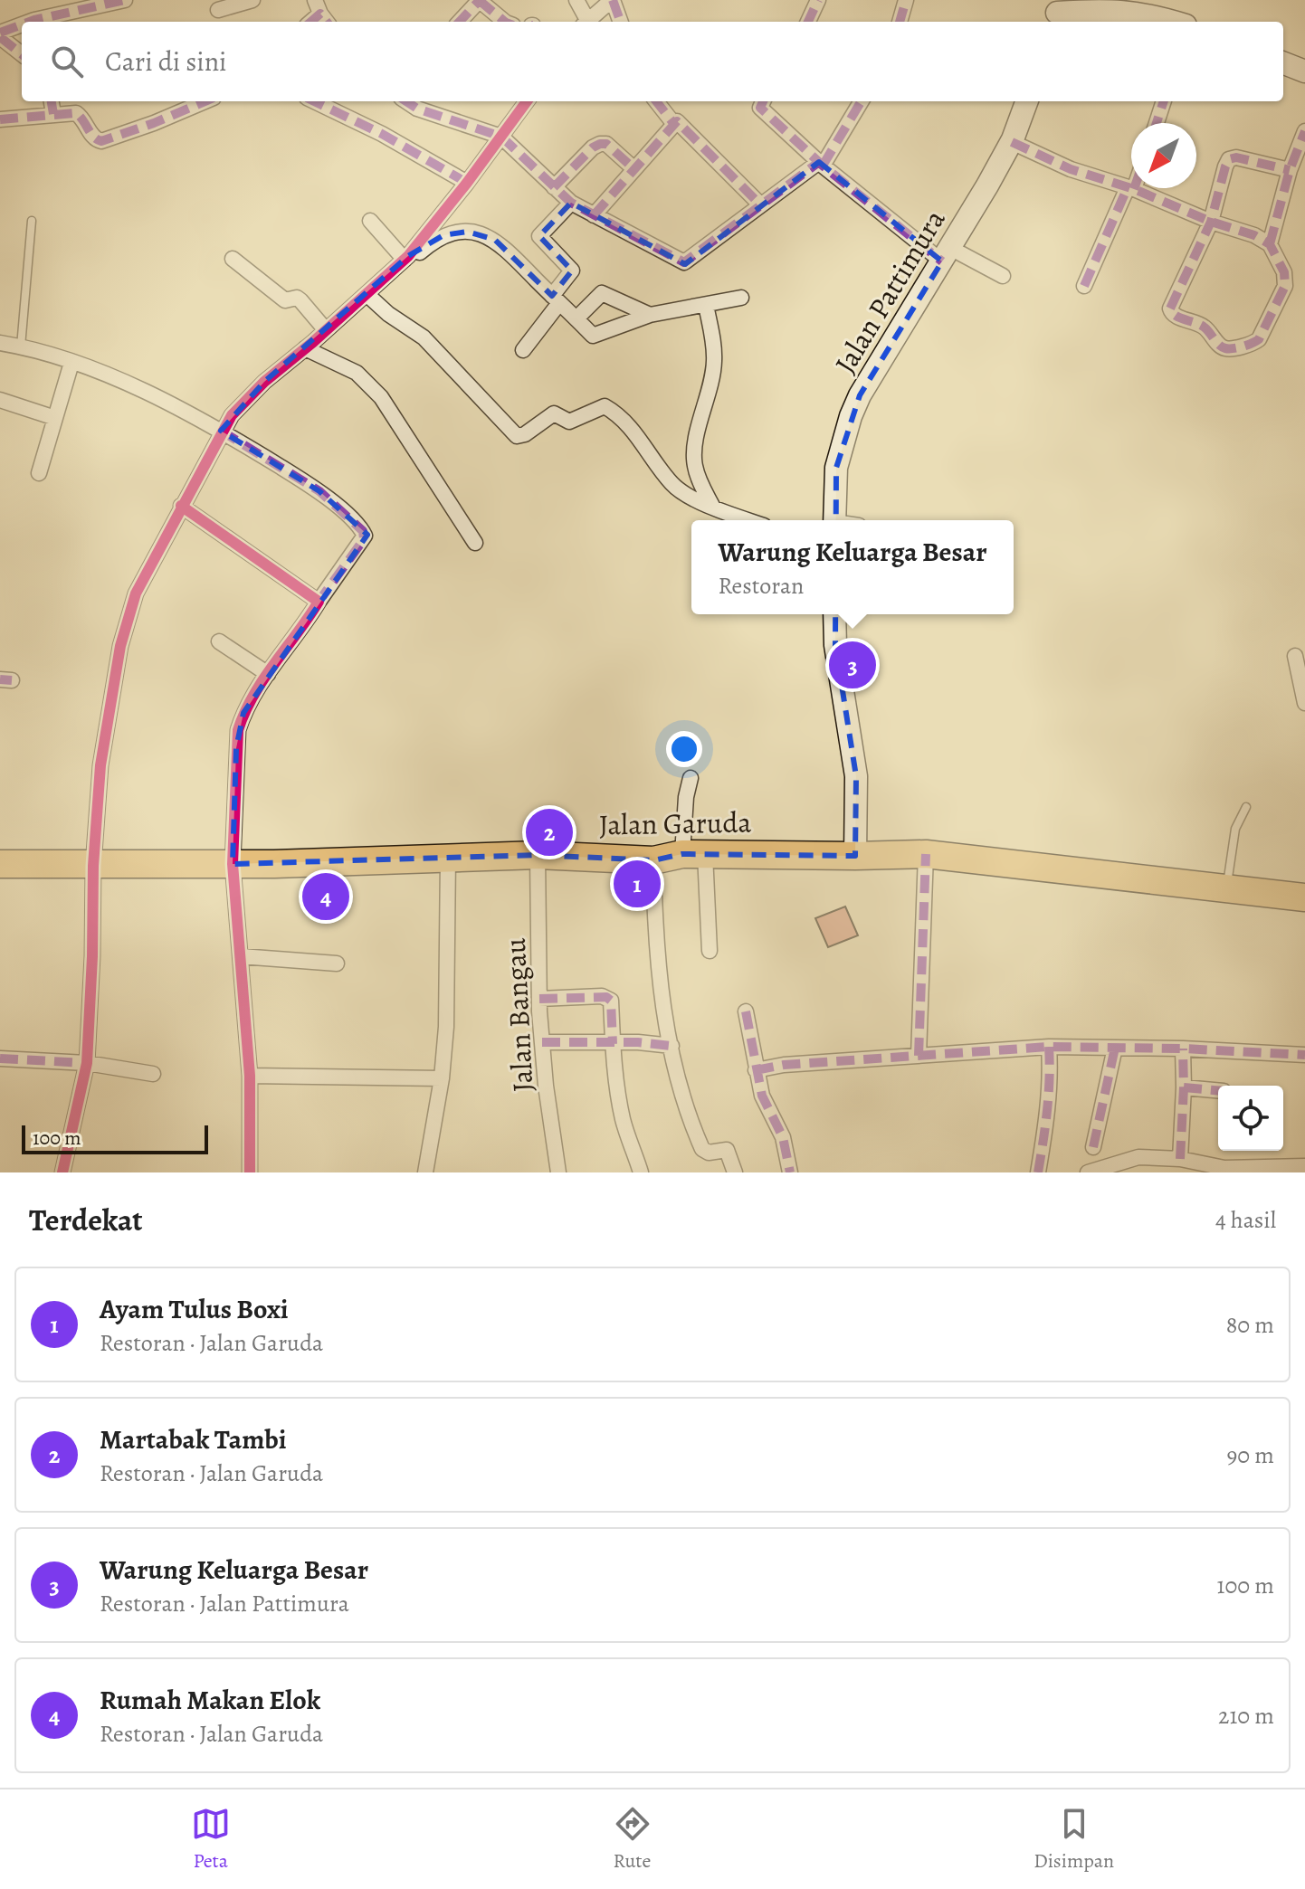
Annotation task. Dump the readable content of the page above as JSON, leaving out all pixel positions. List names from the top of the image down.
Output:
{
  "streets": {
    "highway": ["Jalan Garuda"],
    "street": ["Jalan Pattimura", "Jalan Bangau"]
  },
  "crossings": [
    ["Jalan Garuda", "Jalan Bangau"]
  ],
  "scale_bar": "100 m",
  "north": "bottom left",
  "page": {
    "search": "Cari di sini",
    "popup": ["Warung Keluarga Besar", "Restoran"],
    "pins": [
      "3",
      "2",
      "1",
      "4"
    ],
    "scale": "100 m",
    "heading": ["Terdekat", "4 hasil"],
    "list": [
      {
        "mark": "1",
        "name": "Ayam Tulus Boxi",
        "note": "Restoran · Jalan Garuda",
        "value": "80 m"
      },
      {
        "mark": "2",
        "name": "Martabak Tambi",
        "note": "Restoran · Jalan Garuda",
        "value": "90 m"
      },
      {
        "mark": "3",
        "name": "Warung Keluarga Besar",
        "note": "Restoran · Jalan Pattimura",
        "value": "100 m"
      },
      {
        "mark": "4",
        "name": "Rumah Makan Elok",
        "note": "Restoran · Jalan Garuda",
        "value": "210 m"
      }
    ],
    "nav": ["Peta", "Rute", "Disimpan"]
  }
}
